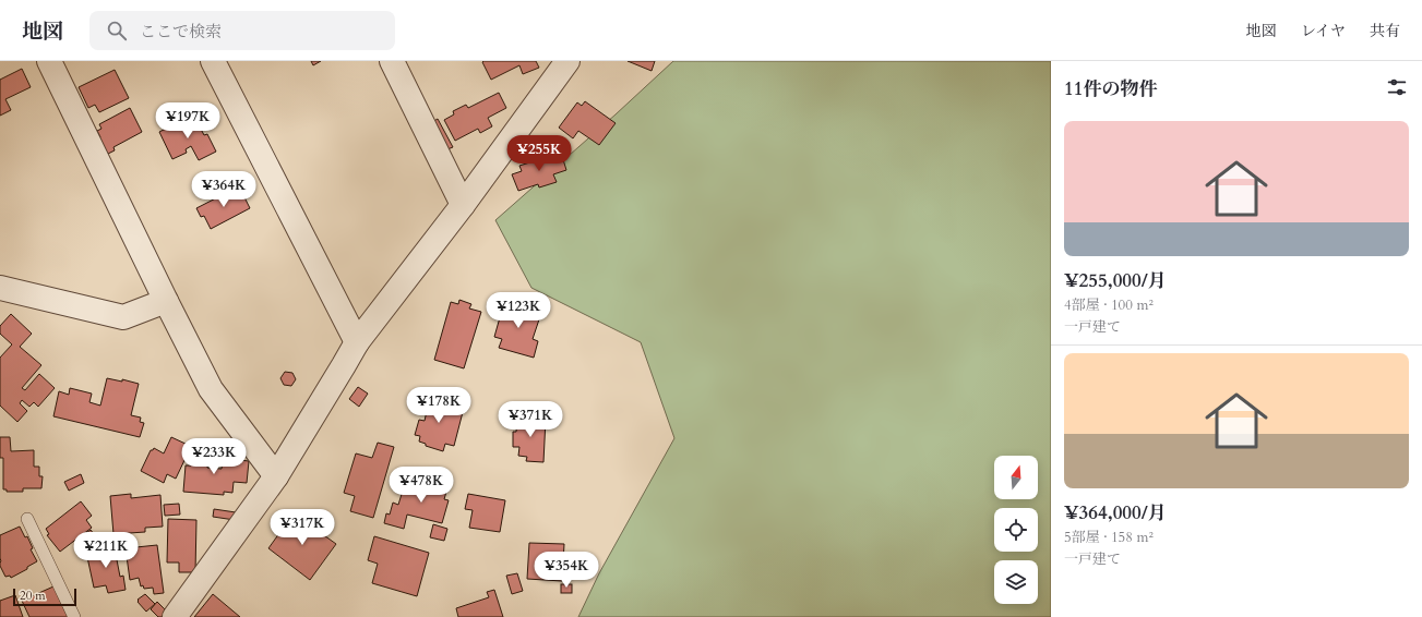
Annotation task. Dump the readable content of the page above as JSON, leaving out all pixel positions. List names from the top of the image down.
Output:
{
  "scale_bar": "20 m",
  "north": "top",
  "page": {
    "header": "地図",
    "search": "ここで検索",
    "nav": ["地図", "レイヤ", "共有"],
    "heading": "11件の物件",
    "price": [
      "¥197K",
      "¥255K",
      "¥364K",
      "¥123K",
      "¥178K",
      "¥371K",
      "¥233K",
      "¥478K",
      "¥317K",
      "¥211K",
      "¥354K"
    ],
    "list": [
      {
        "name": "¥255,000/月",
        "note": "4部屋 · 100 m² · 一戸建て"
      },
      {
        "name": "¥364,000/月",
        "note": "5部屋 · 158 m² · 一戸建て"
      }
    ],
    "scale": "20 m"
  }
}
